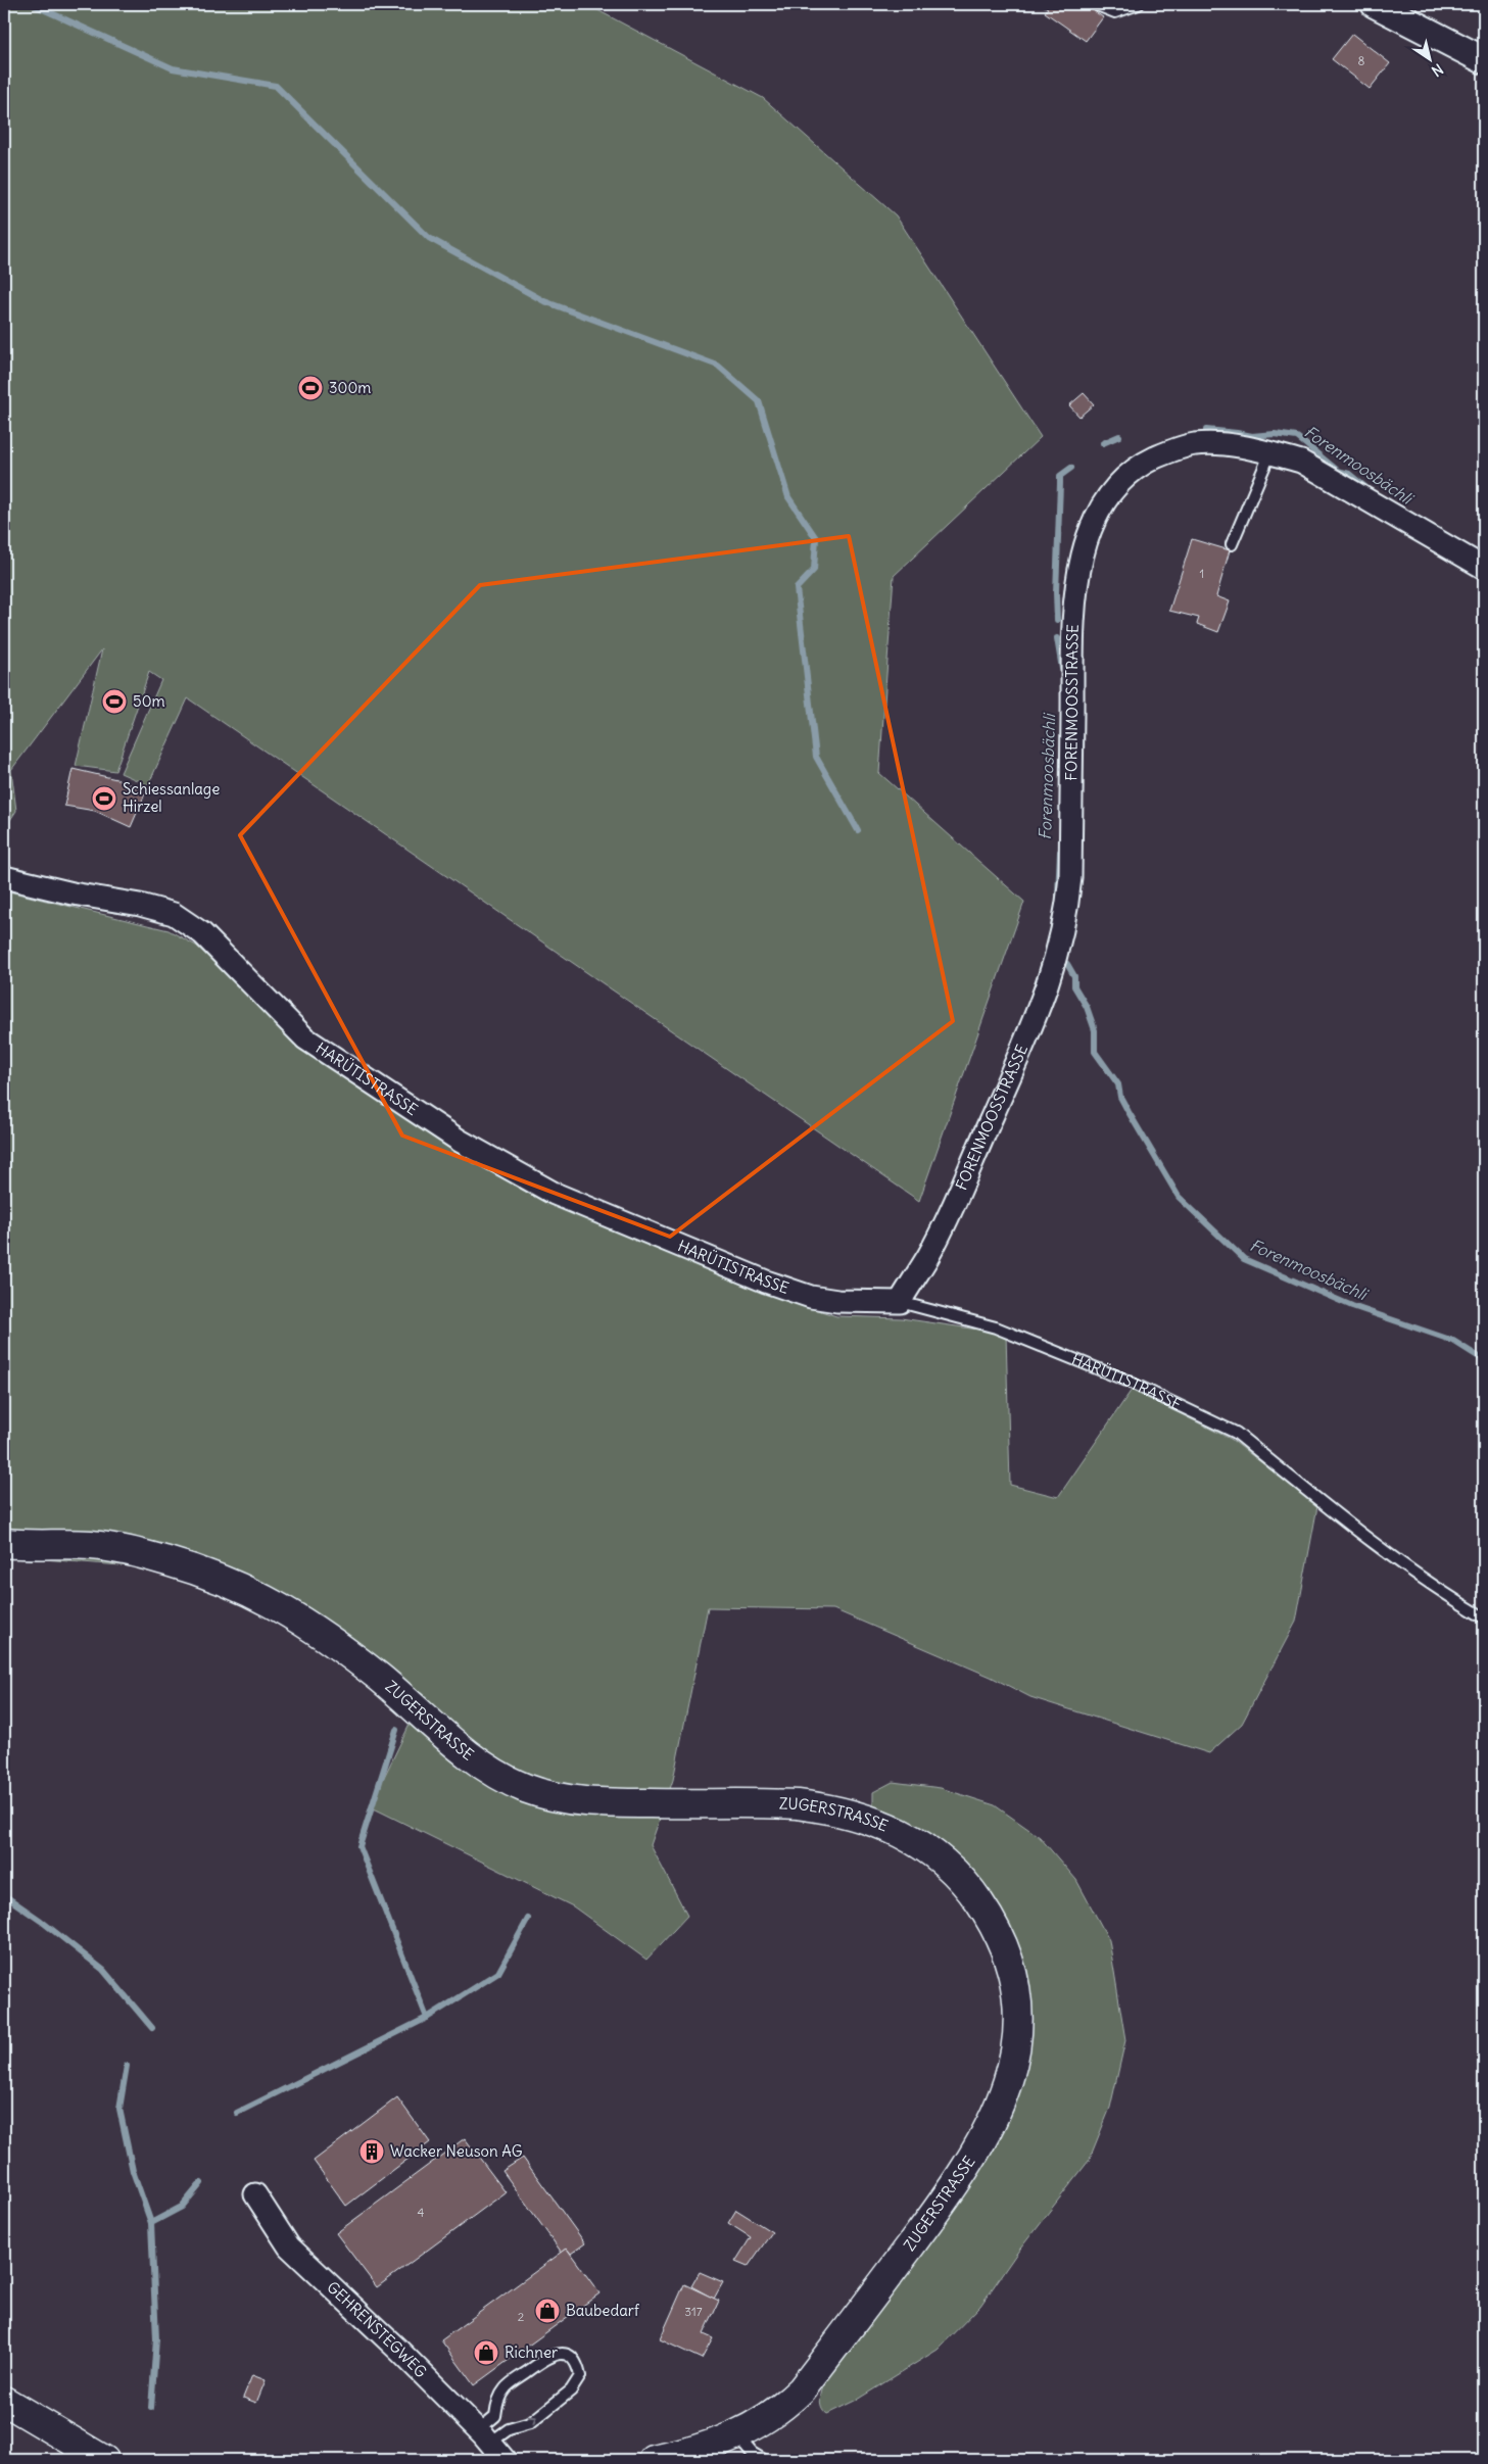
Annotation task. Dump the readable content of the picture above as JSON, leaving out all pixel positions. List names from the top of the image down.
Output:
{
  "streets": {
    "main road": ["ZUGERSTRASSE"],
    "street": ["FORENMOOSSTRASSE", "HARÜTISTRASSE", "GEHRENSTEGWEG"]
  },
  "crossings": [
    ["FORENMOOSSTRASSE", "HARÜTISTRASSE"]
  ],
  "water": ["Forenmoosbächli"],
  "places": {
    "sports": ["300m", "50m", "Schiessanlage Hirzel"],
    "building": ["Wacker Neuson AG"],
    "shop": ["Baubedarf", "Richner"]
  },
  "house_numbers": [
    "8",
    "1",
    "4",
    "317",
    "2"
  ],
  "north": "bottom right"
}
